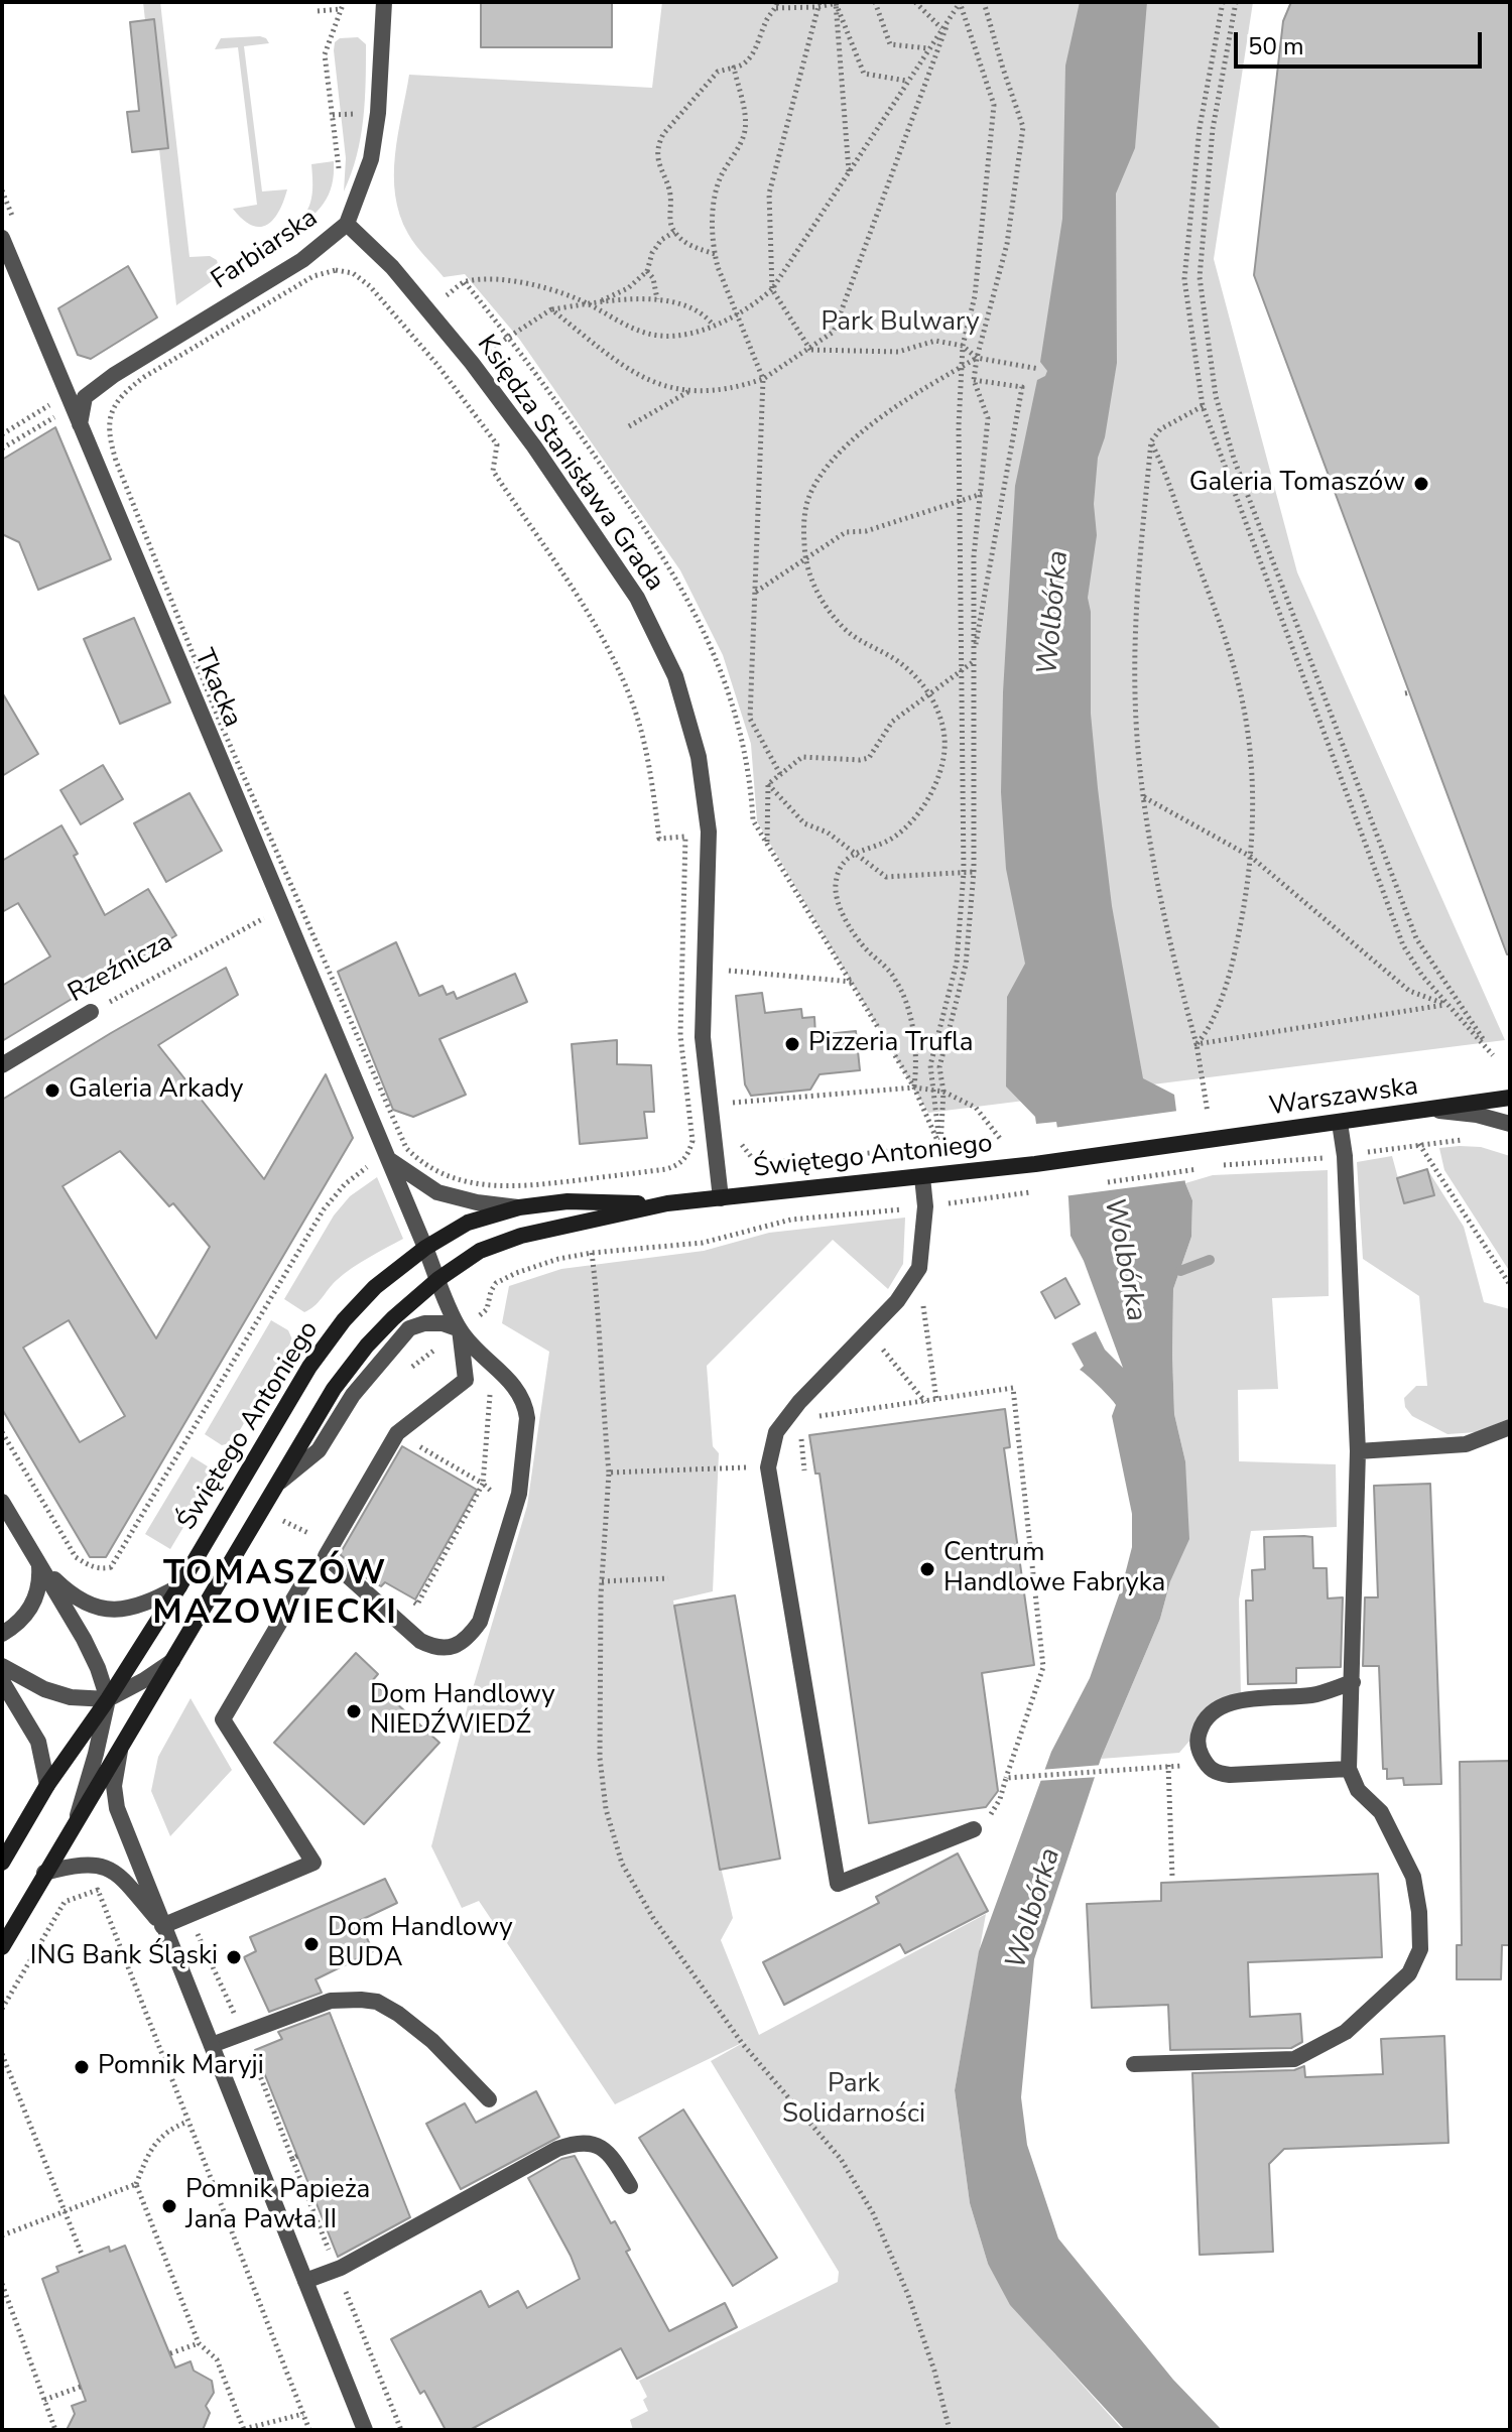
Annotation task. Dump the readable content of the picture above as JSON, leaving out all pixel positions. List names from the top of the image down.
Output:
{
  "streets": {
    "main road": ["Warszawska", "Świętego Antoniego"],
    "street": [
      "Farbiarska",
      "Księdza Stanisława Grada",
      "Tkacka",
      "Rzeźnicza"
    ]
  },
  "crossings": [
    ["Farbiarska", "Księdza Stanisława Grada"],
    ["Farbiarska", "Tkacka"],
    ["Księdza Stanisława Grada", "Świętego Antoniego"],
    ["Tkacka", "Świętego Antoniego"],
    ["Warszawska", "Świętego Antoniego"]
  ],
  "districts": ["TOMASZÓW MAZOWIECKI"],
  "water": ["Wolbórka"],
  "parks": ["Park Bulwary", "Park Solidarności"],
  "places": [
    "Galeria Tomaszów",
    "Pizzeria Trufla",
    "Galeria Arkady",
    "Centrum Handlowe Fabryka",
    "Dom Handlowy NIEDŹWIEDŹ",
    "Dom Handlowy BUDA",
    "ING Bank Śląski",
    "Pomnik Maryji",
    "Pomnik Papieża Jana Pawła II"
  ],
  "scale_bar": "50 m"
}
